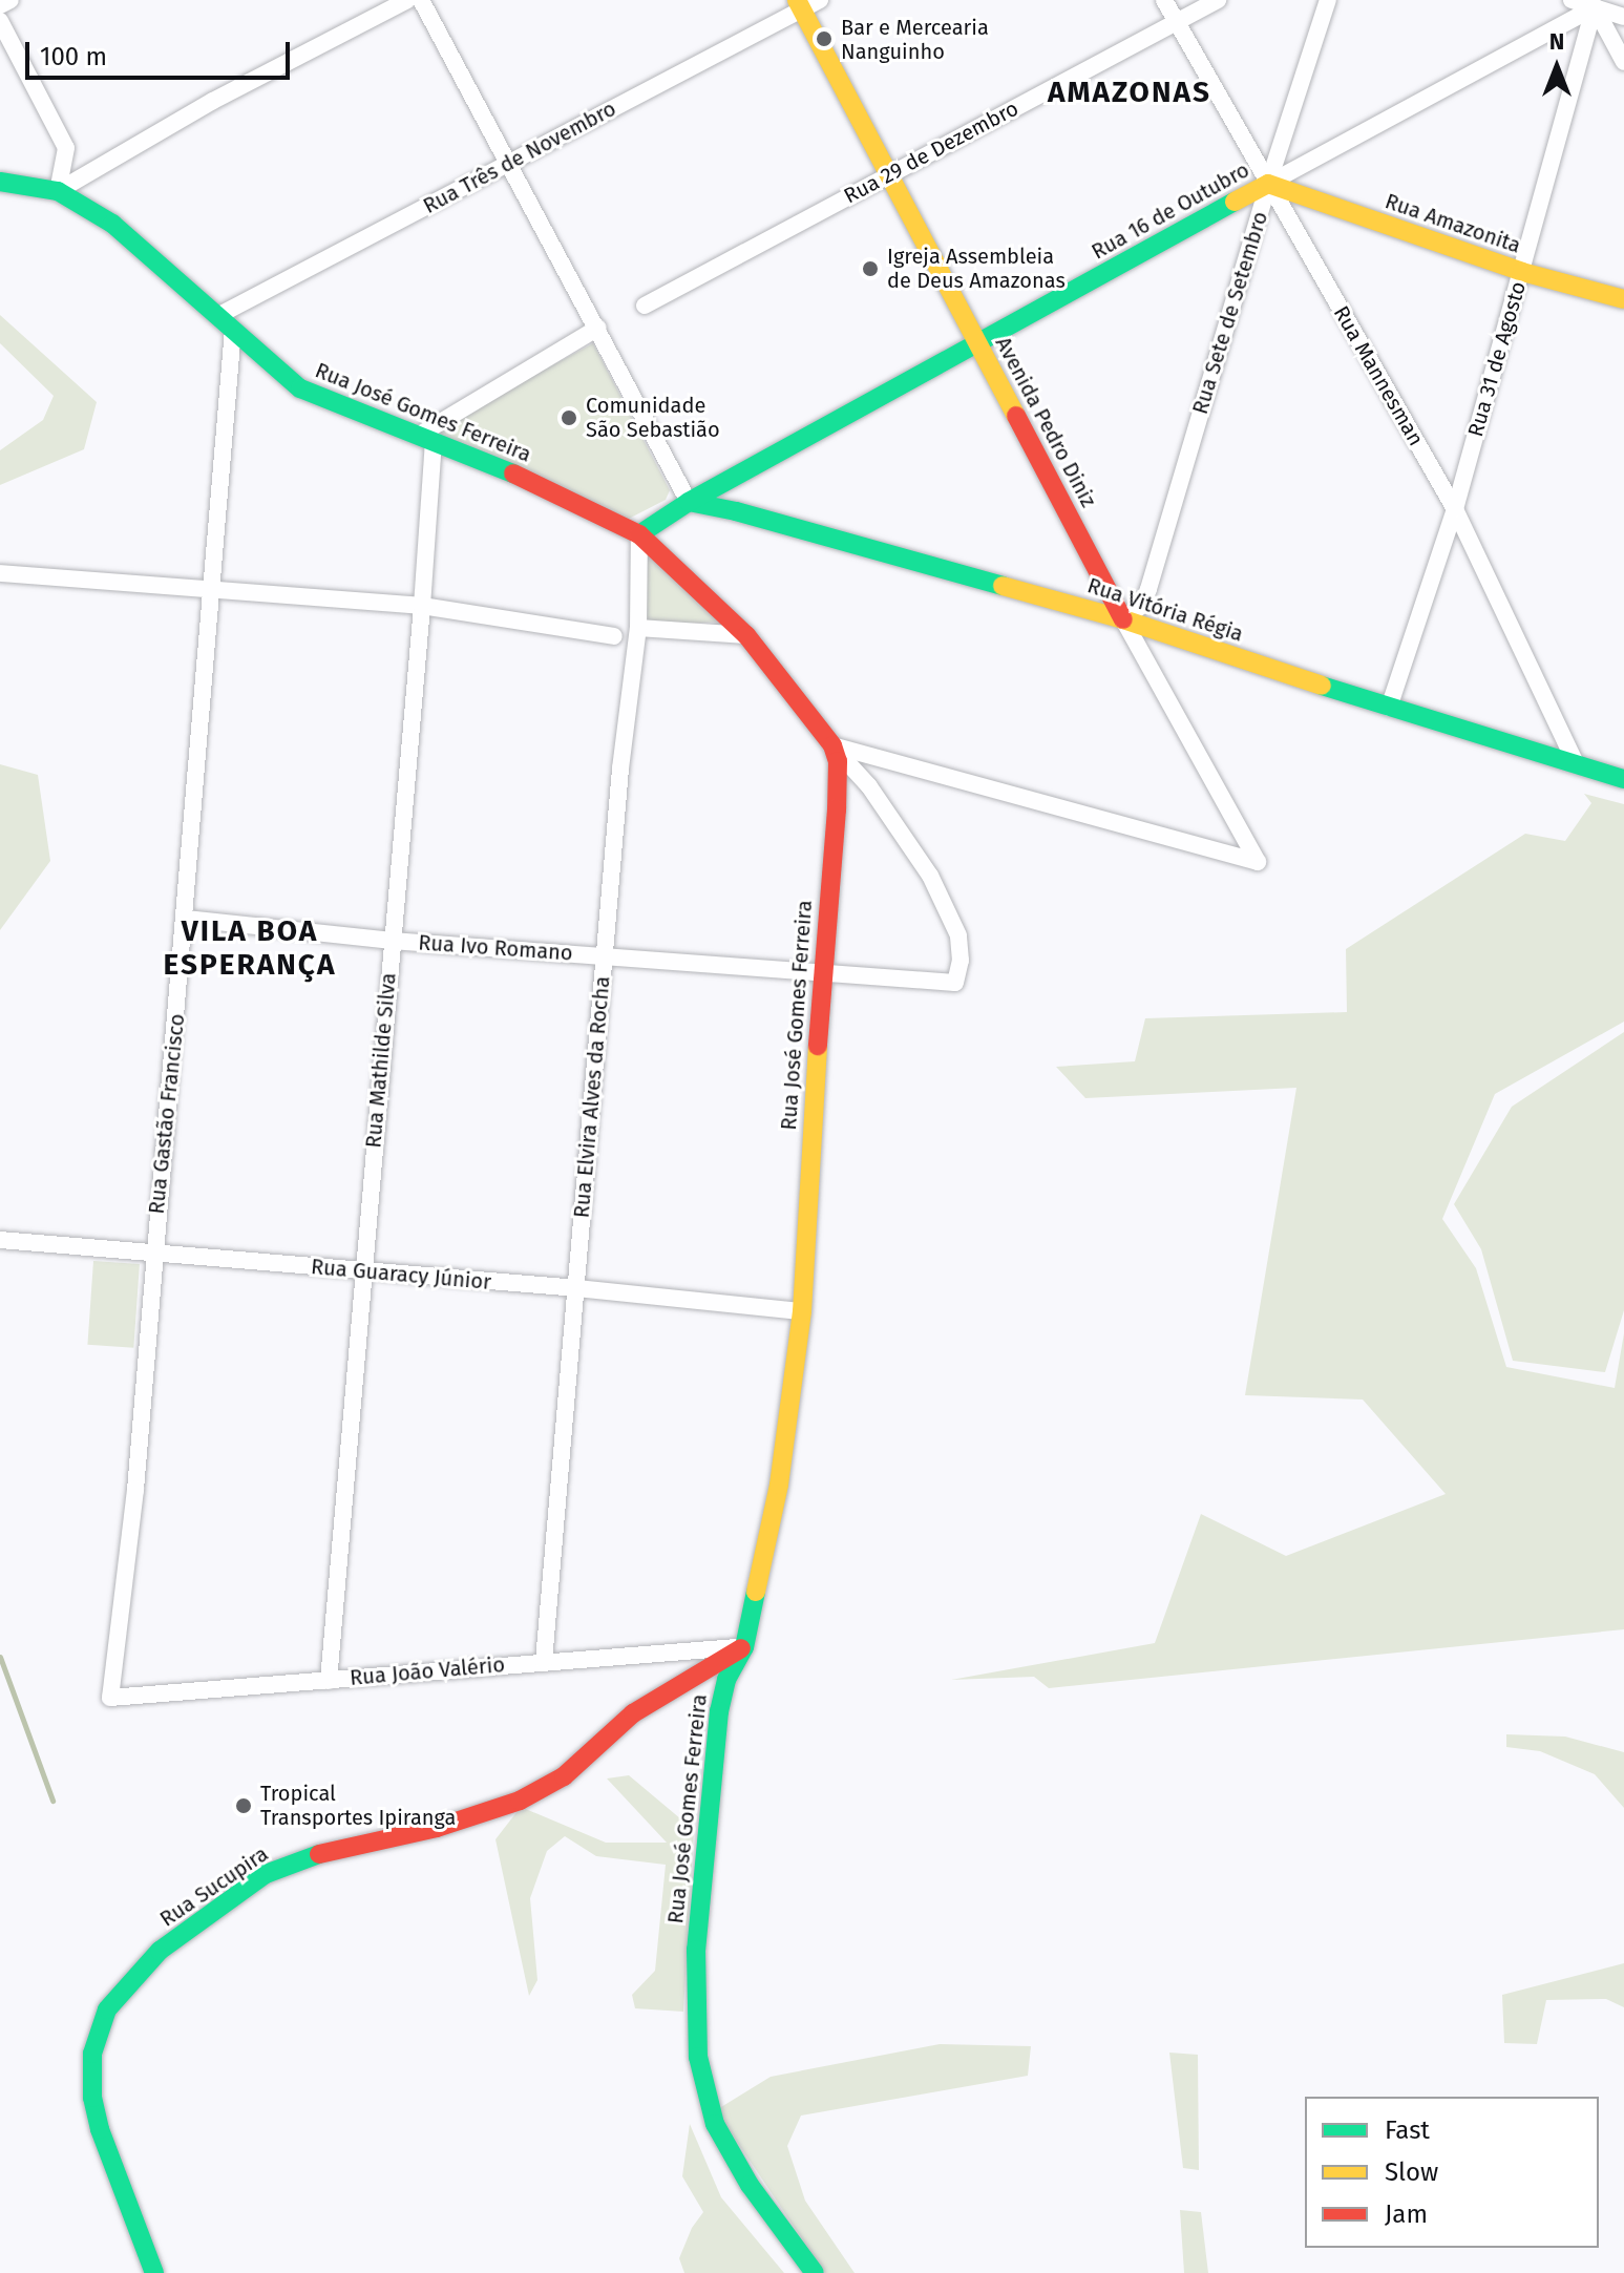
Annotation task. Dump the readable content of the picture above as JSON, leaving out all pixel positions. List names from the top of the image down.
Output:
{
  "streets": {
    "street": [
      "Rua 29 de Dezembro",
      "Rua Três de Novembro",
      "Rua 16 de Outubro",
      "Rua Amazonita",
      "Rua Sete de Setembro",
      "Rua 31 de Agosto",
      "Rua Mannesman",
      "Rua José Gomes Ferreira",
      "Avenida Pedro Diniz",
      "Rua Vitória Régia",
      "Rua Ivo Romano",
      "Rua Mathilde Silva",
      "Rua Elvira Alves da Rocha",
      "Rua Gastão Francisco",
      "Rua Guaracy Júnior",
      "Rua João Valério",
      "Rua Sucupira"
    ]
  },
  "crossings": [
    ["Rua 29 de Dezembro", "Rua Mannesman"],
    ["Rua 29 de Dezembro", "Avenida Pedro Diniz"],
    ["Rua Três de Novembro", "Rua José Gomes Ferreira"],
    ["Rua Três de Novembro", "Avenida Pedro Diniz"],
    ["Rua Três de Novembro", "Rua Gastão Francisco"],
    ["Rua 16 de Outubro", "Rua Amazonita"],
    ["Rua 16 de Outubro", "Rua Sete de Setembro"],
    ["Rua 16 de Outubro", "Rua 31 de Agosto"],
    ["Rua 16 de Outubro", "Rua Mannesman"],
    ["Rua 16 de Outubro", "Rua José Gomes Ferreira"],
    ["Rua 16 de Outubro", "Avenida Pedro Diniz"],
    ["Rua 16 de Outubro", "Rua Vitória Régia"],
    ["Rua 16 de Outubro", "Rua Elvira Alves da Rocha"],
    ["Rua Amazonita", "Rua Sete de Setembro"],
    ["Rua Amazonita", "Rua 31 de Agosto"],
    ["Rua Amazonita", "Rua Mannesman"],
    ["Rua Sete de Setembro", "Rua Mannesman"],
    ["Rua Sete de Setembro", "Avenida Pedro Diniz"],
    ["Rua Sete de Setembro", "Rua Vitória Régia"],
    ["Rua 31 de Agosto", "Rua Mannesman"],
    ["Rua 31 de Agosto", "Rua Vitória Régia"],
    ["Rua Mannesman", "Rua Vitória Régia"],
    ["Rua José Gomes Ferreira", "Avenida Pedro Diniz"],
    ["Rua José Gomes Ferreira", "Rua Ivo Romano"],
    ["Rua José Gomes Ferreira", "Rua Mathilde Silva"],
    ["Rua José Gomes Ferreira", "Rua Elvira Alves da Rocha"],
    ["Rua José Gomes Ferreira", "Rua Gastão Francisco"],
    ["Rua José Gomes Ferreira", "Rua Guaracy Júnior"],
    ["Rua José Gomes Ferreira", "Rua João Valério"],
    ["Rua José Gomes Ferreira", "Rua Sucupira"],
    ["Avenida Pedro Diniz", "Rua Vitória Régia"],
    ["Avenida Pedro Diniz", "Rua Ivo Romano"],
    ["Rua Ivo Romano", "Rua Mathilde Silva"],
    ["Rua Ivo Romano", "Rua Elvira Alves da Rocha"],
    ["Rua Ivo Romano", "Rua Gastão Francisco"],
    ["Rua Mathilde Silva", "Rua Guaracy Júnior"],
    ["Rua Mathilde Silva", "Rua João Valério"],
    ["Rua Elvira Alves da Rocha", "Rua Guaracy Júnior"],
    ["Rua Elvira Alves da Rocha", "Rua João Valério"],
    ["Rua Gastão Francisco", "Rua Guaracy Júnior"],
    ["Rua Gastão Francisco", "Rua João Valério"],
    ["Rua João Valério", "Rua Sucupira"]
  ],
  "districts": ["AMAZONAS", "VILA BOA ESPERANÇA"],
  "places": [
    "Bar e Mercearia Nanguinho",
    "Igreja Assembleia de Deus Amazonas",
    "Comunidade São Sebastião",
    "Tropical Transportes Ipiranga"
  ],
  "legend": ["Fast", "Slow", "Jam"],
  "scale_bar": "100 m",
  "north": "top"
}
